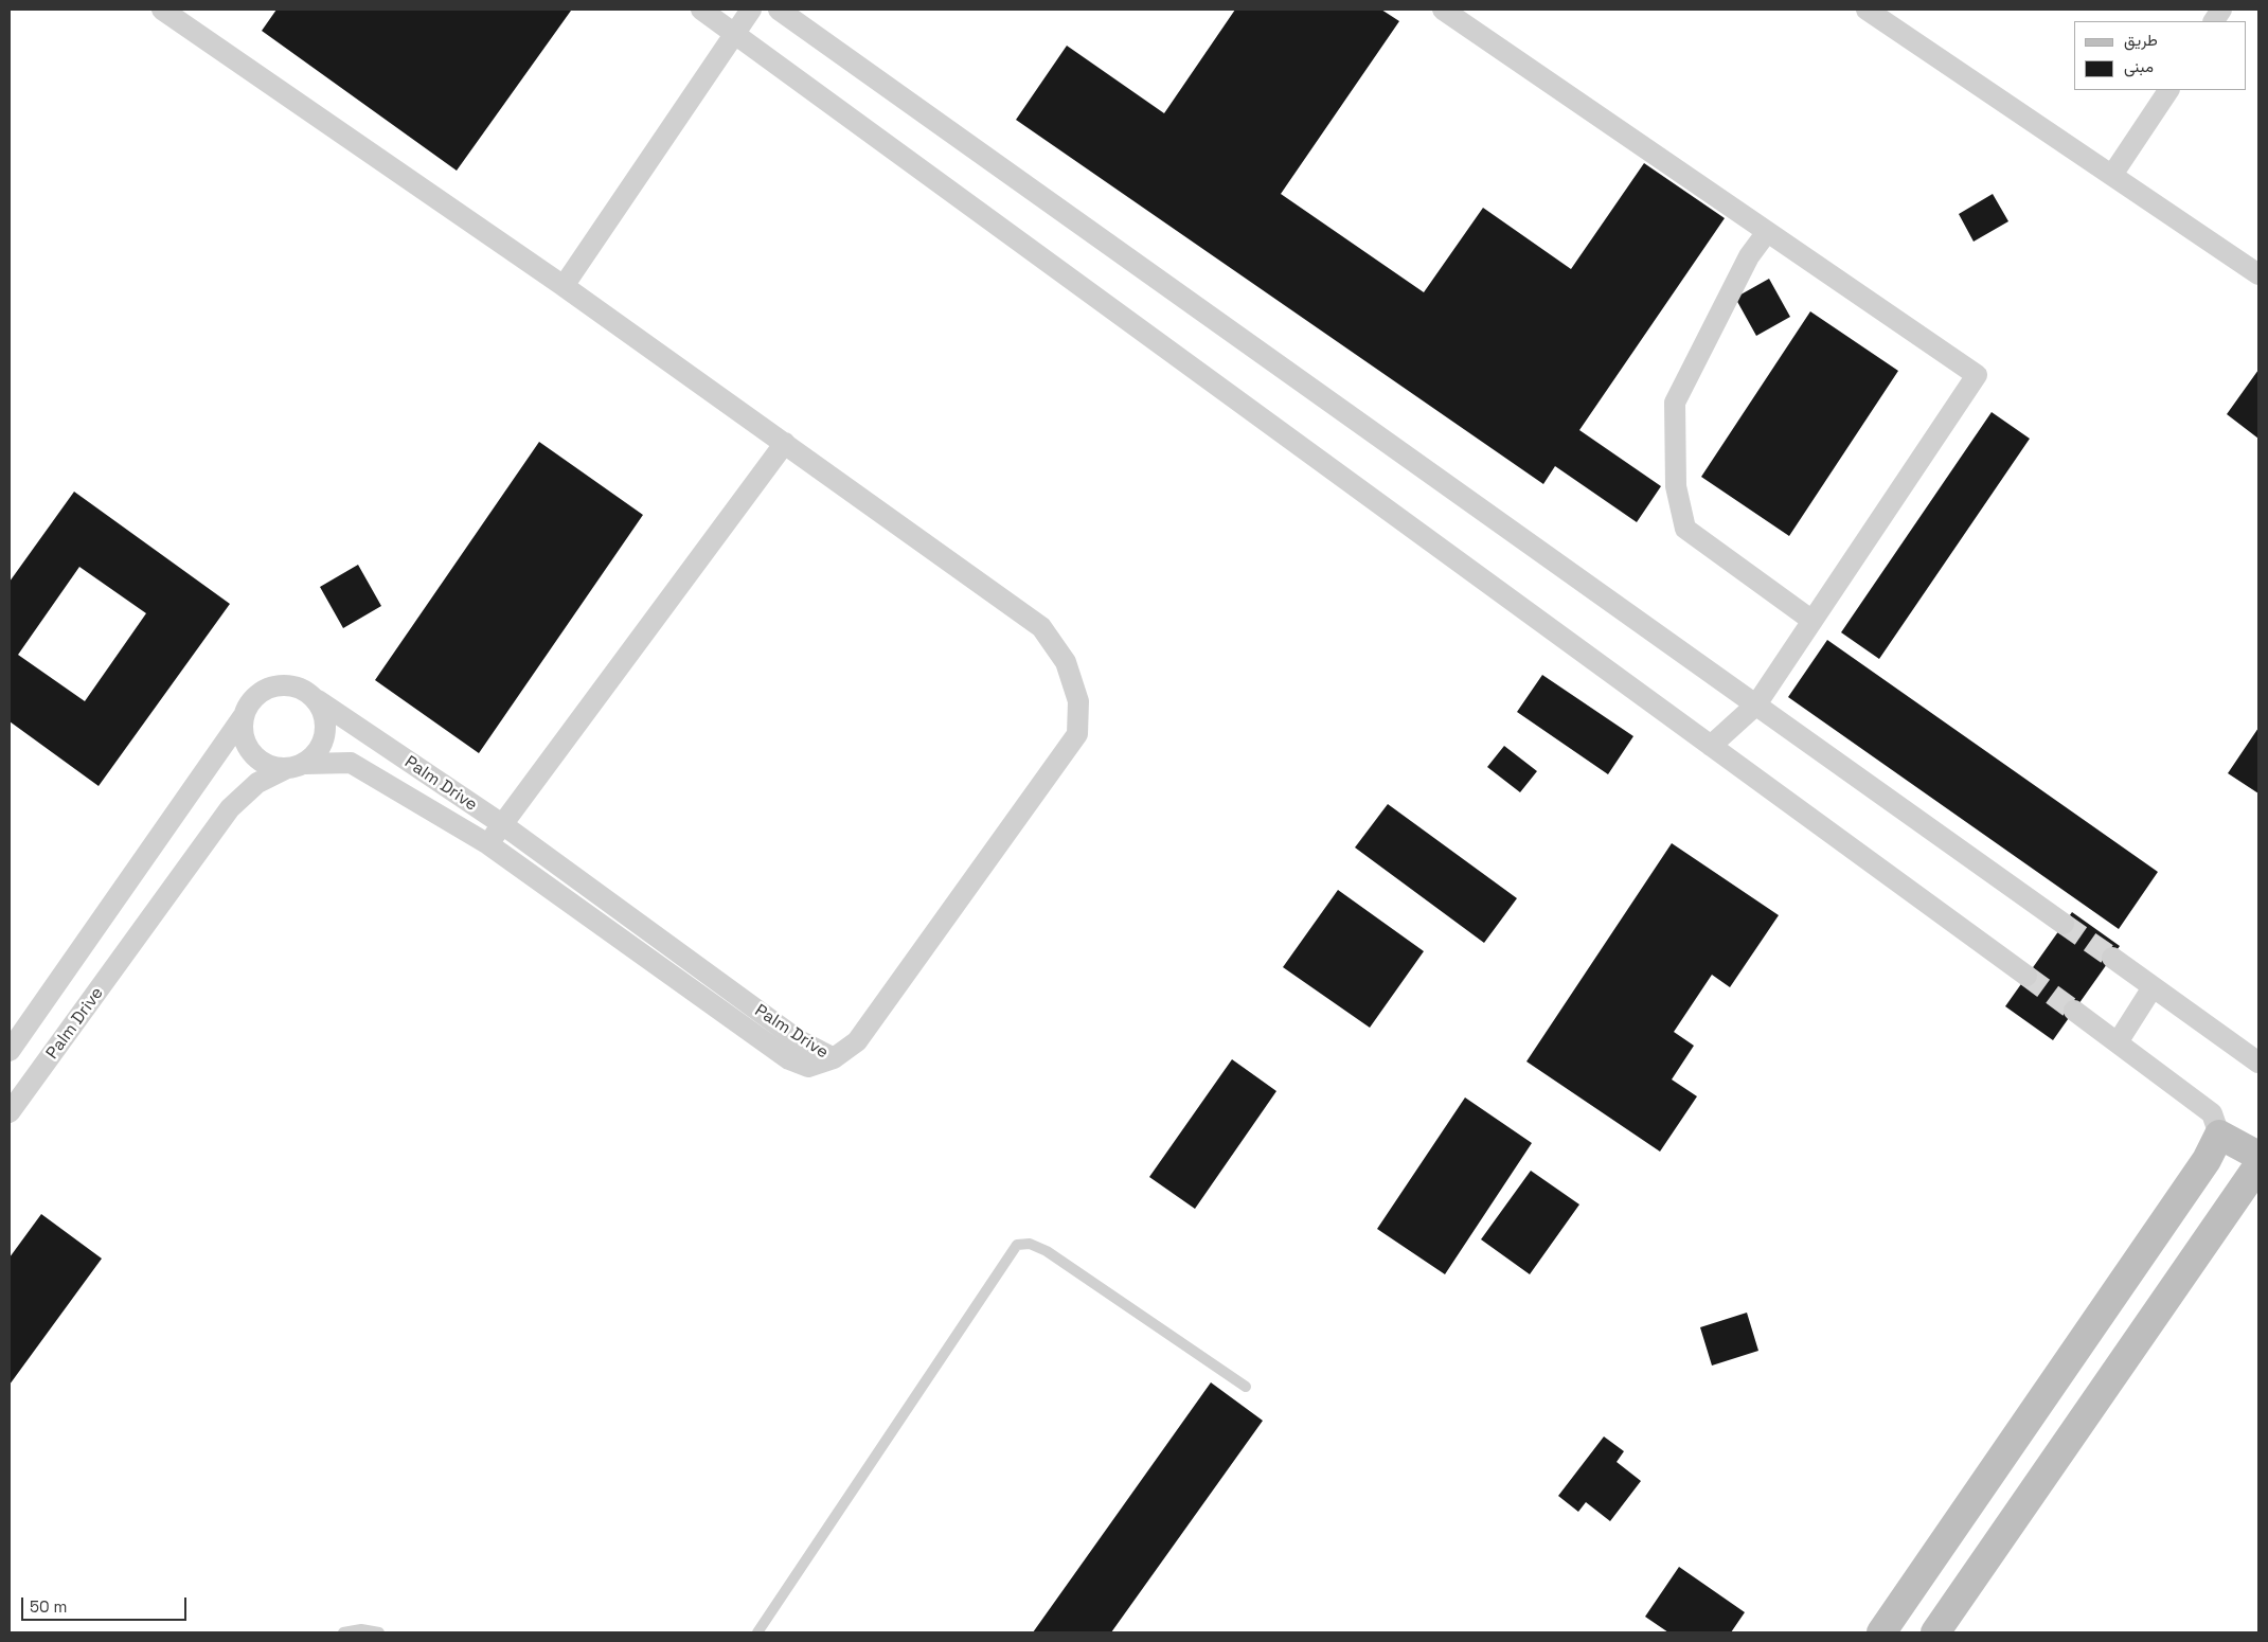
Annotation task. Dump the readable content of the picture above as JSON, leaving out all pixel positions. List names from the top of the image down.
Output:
{
  "streets": {
    "street": ["Palm Drive"]
  },
  "legend": ["طريق", "مبنى"],
  "scale_bar": "50 m"
}
